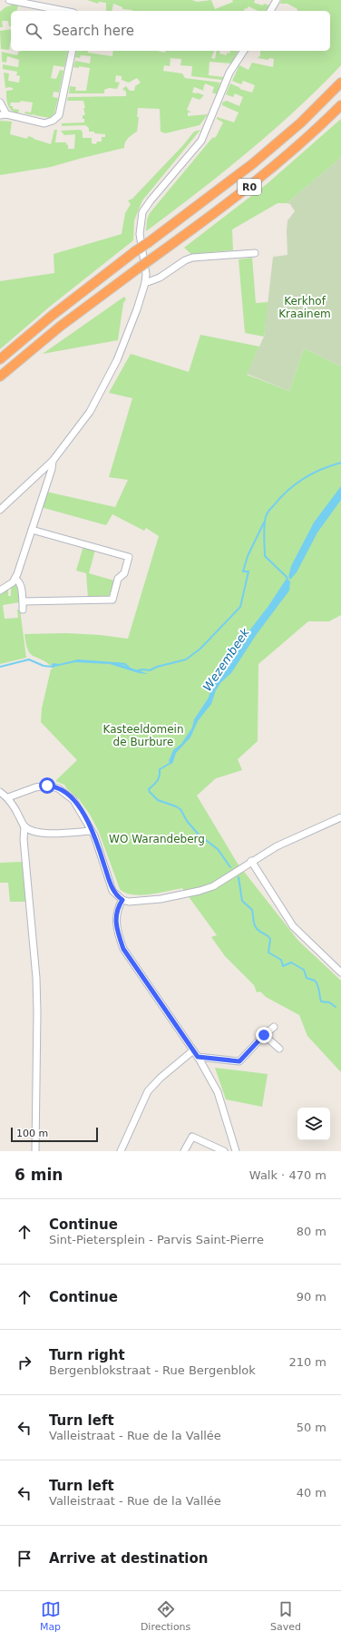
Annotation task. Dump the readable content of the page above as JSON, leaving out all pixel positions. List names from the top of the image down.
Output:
{
  "streets": {
    "highway": ["R0"]
  },
  "water": ["Wezembeek"],
  "parks": ["Kerkhof Kraainem", "Kasteeldomein de Burbure", "WO Warandeberg"],
  "scale_bar": "100 m",
  "page": {
    "search": "Search here",
    "scale": "100 m",
    "heading": ["6 min", "Walk · 470 m"],
    "list": [
      ["Continue", "Sint-Pietersplein - Parvis Saint-Pierre", "80 m"],
      ["Continue", "90 m"],
      ["Turn right", "Bergenblokstraat - Rue Bergenblok", "210 m"],
      ["Turn left", "Valleistraat - Rue de la Vallée", "50 m"],
      ["Turn left", "Valleistraat - Rue de la Vallée", "40 m"],
      "Arrive at destination"
    ],
    "nav": ["Map", "Directions", "Saved"]
  }
}
